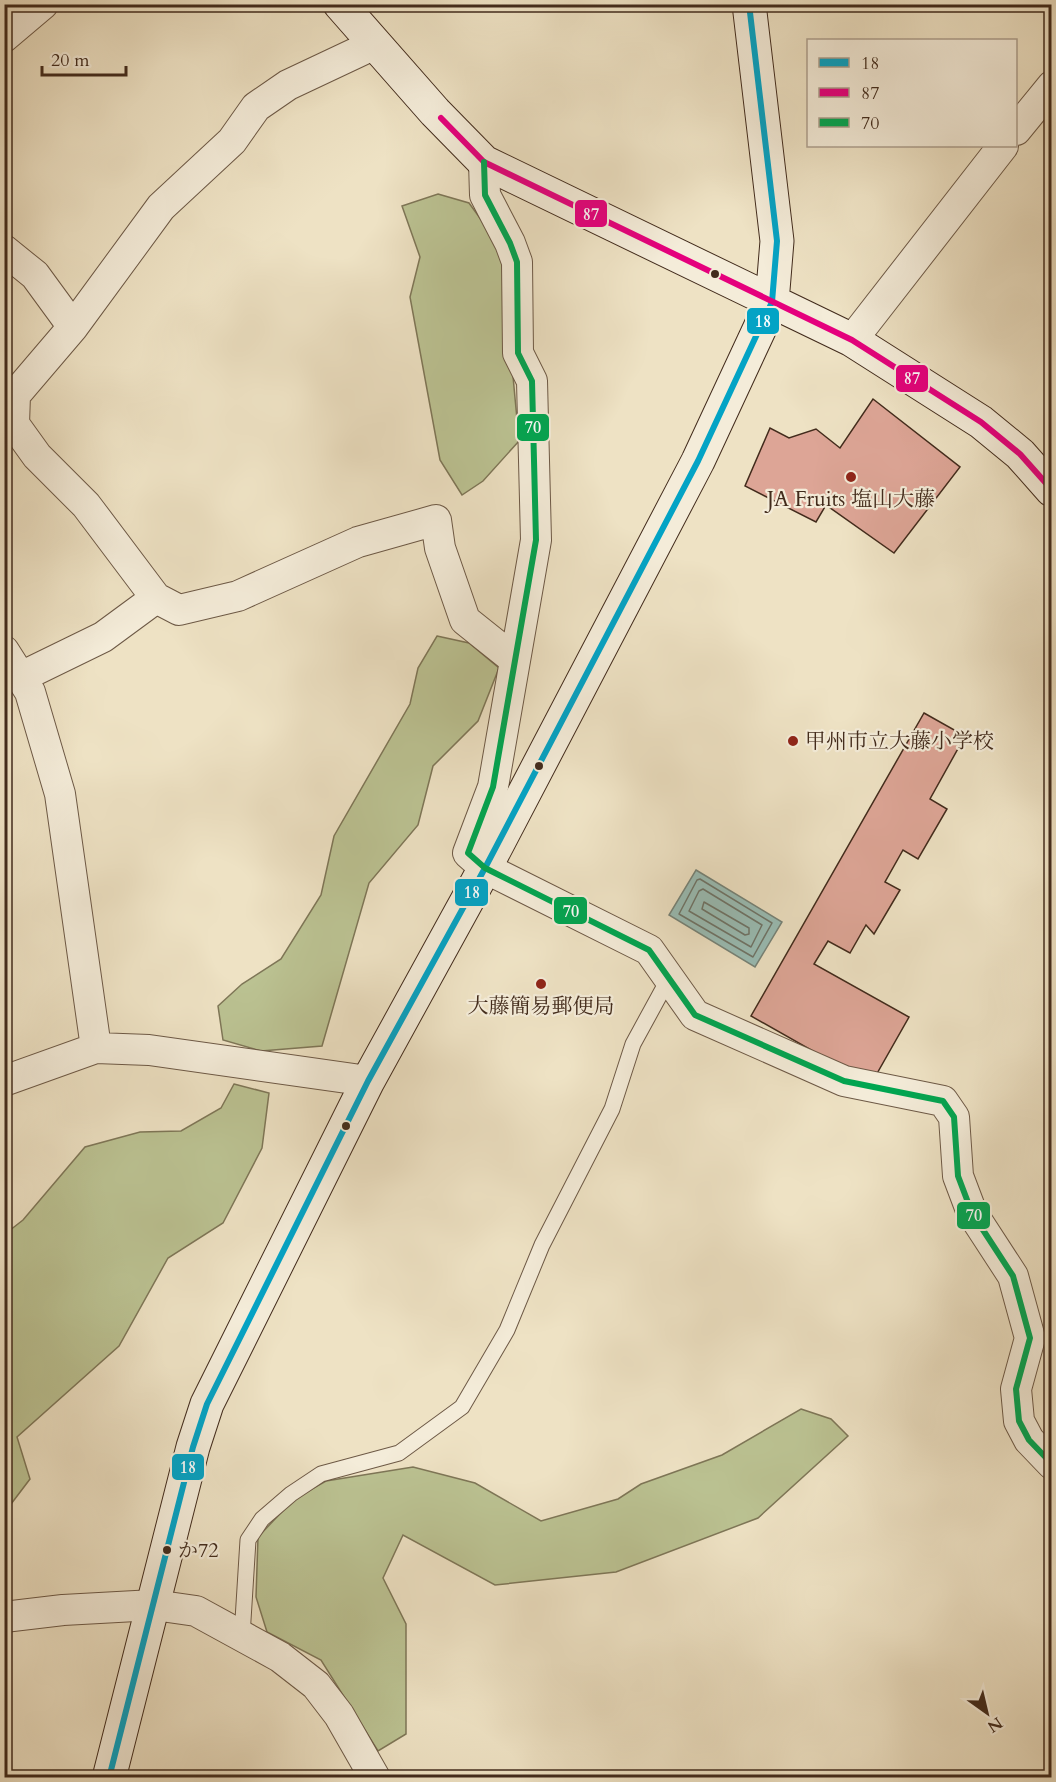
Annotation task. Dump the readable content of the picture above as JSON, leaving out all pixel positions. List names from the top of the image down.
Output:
{
  "places": [
    "JA Fruits 塩山大藤",
    "甲州市立大藤小学校",
    "大藤簡易郵便局",
    "か72"
  ],
  "lines": ["transit line 18", "transit line 87", "transit line 70"],
  "legend": ["18", "87", "70"],
  "scale_bar": "20 m",
  "north": "bottom right"
}
